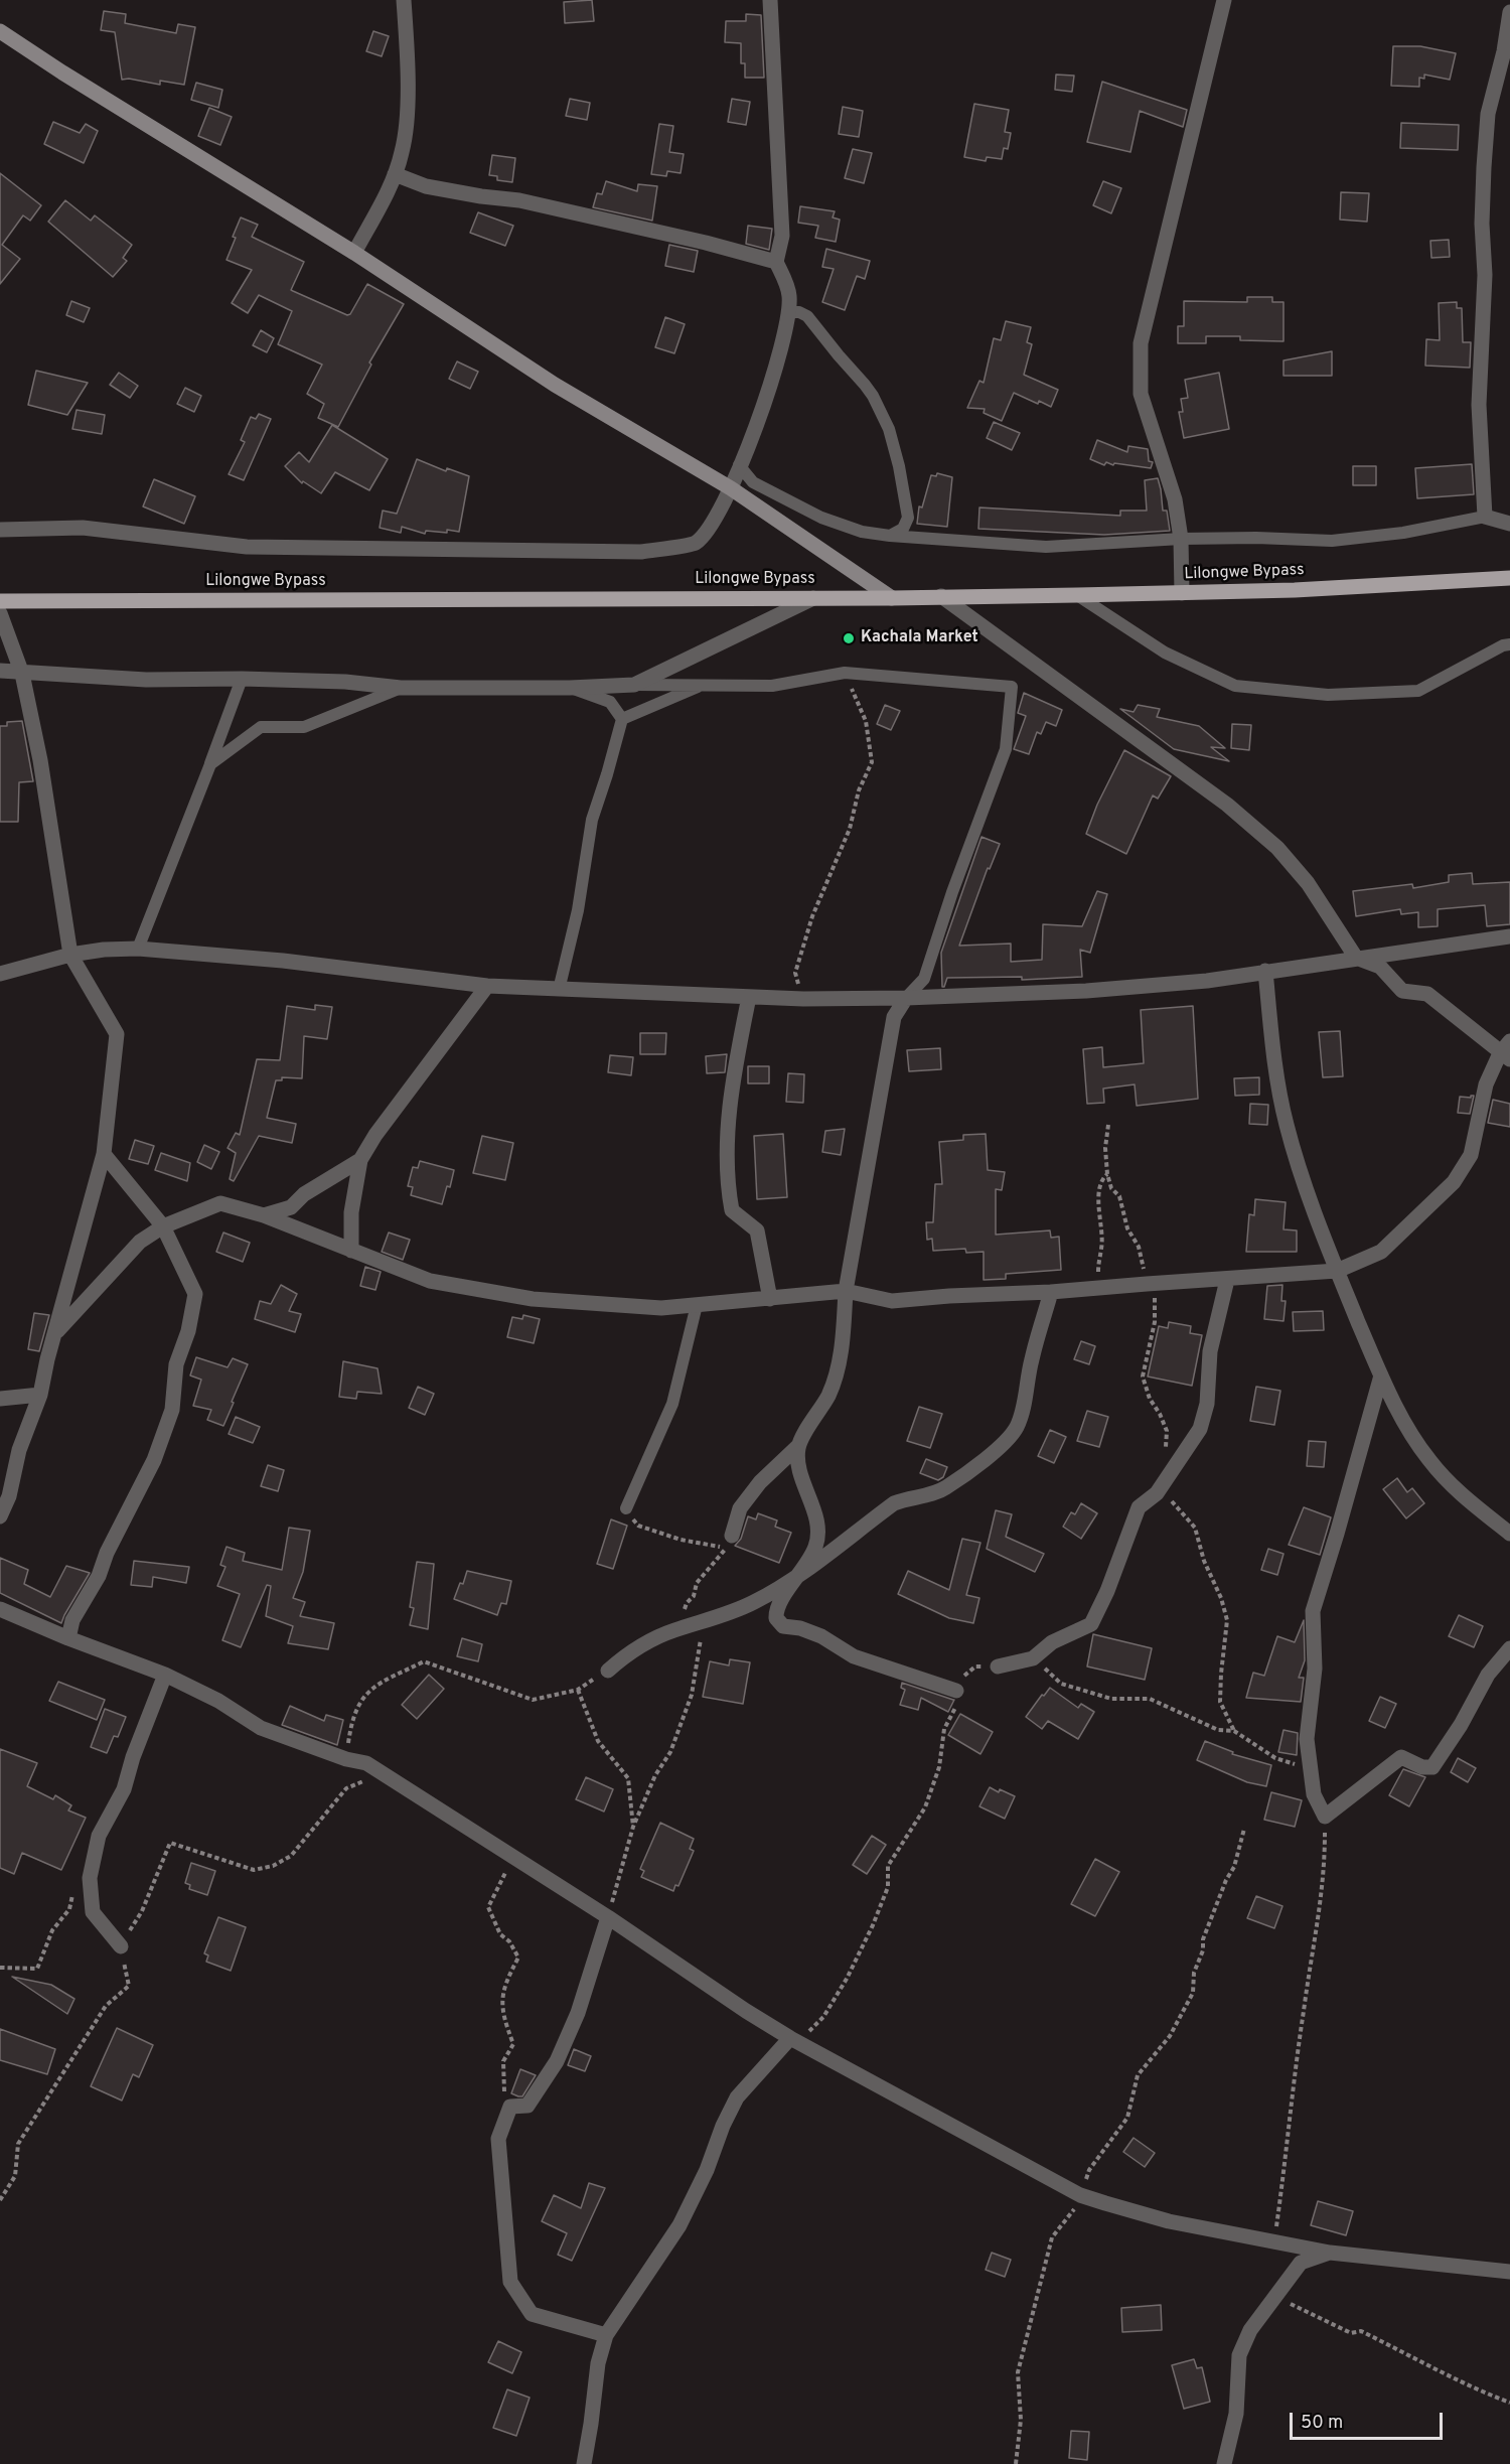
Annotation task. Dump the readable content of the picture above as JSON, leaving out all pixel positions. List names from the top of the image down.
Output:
{
  "streets": {
    "main road": ["Lilongwe Bypass"]
  },
  "places": ["Kachala Market"],
  "scale_bar": "50 m"
}
